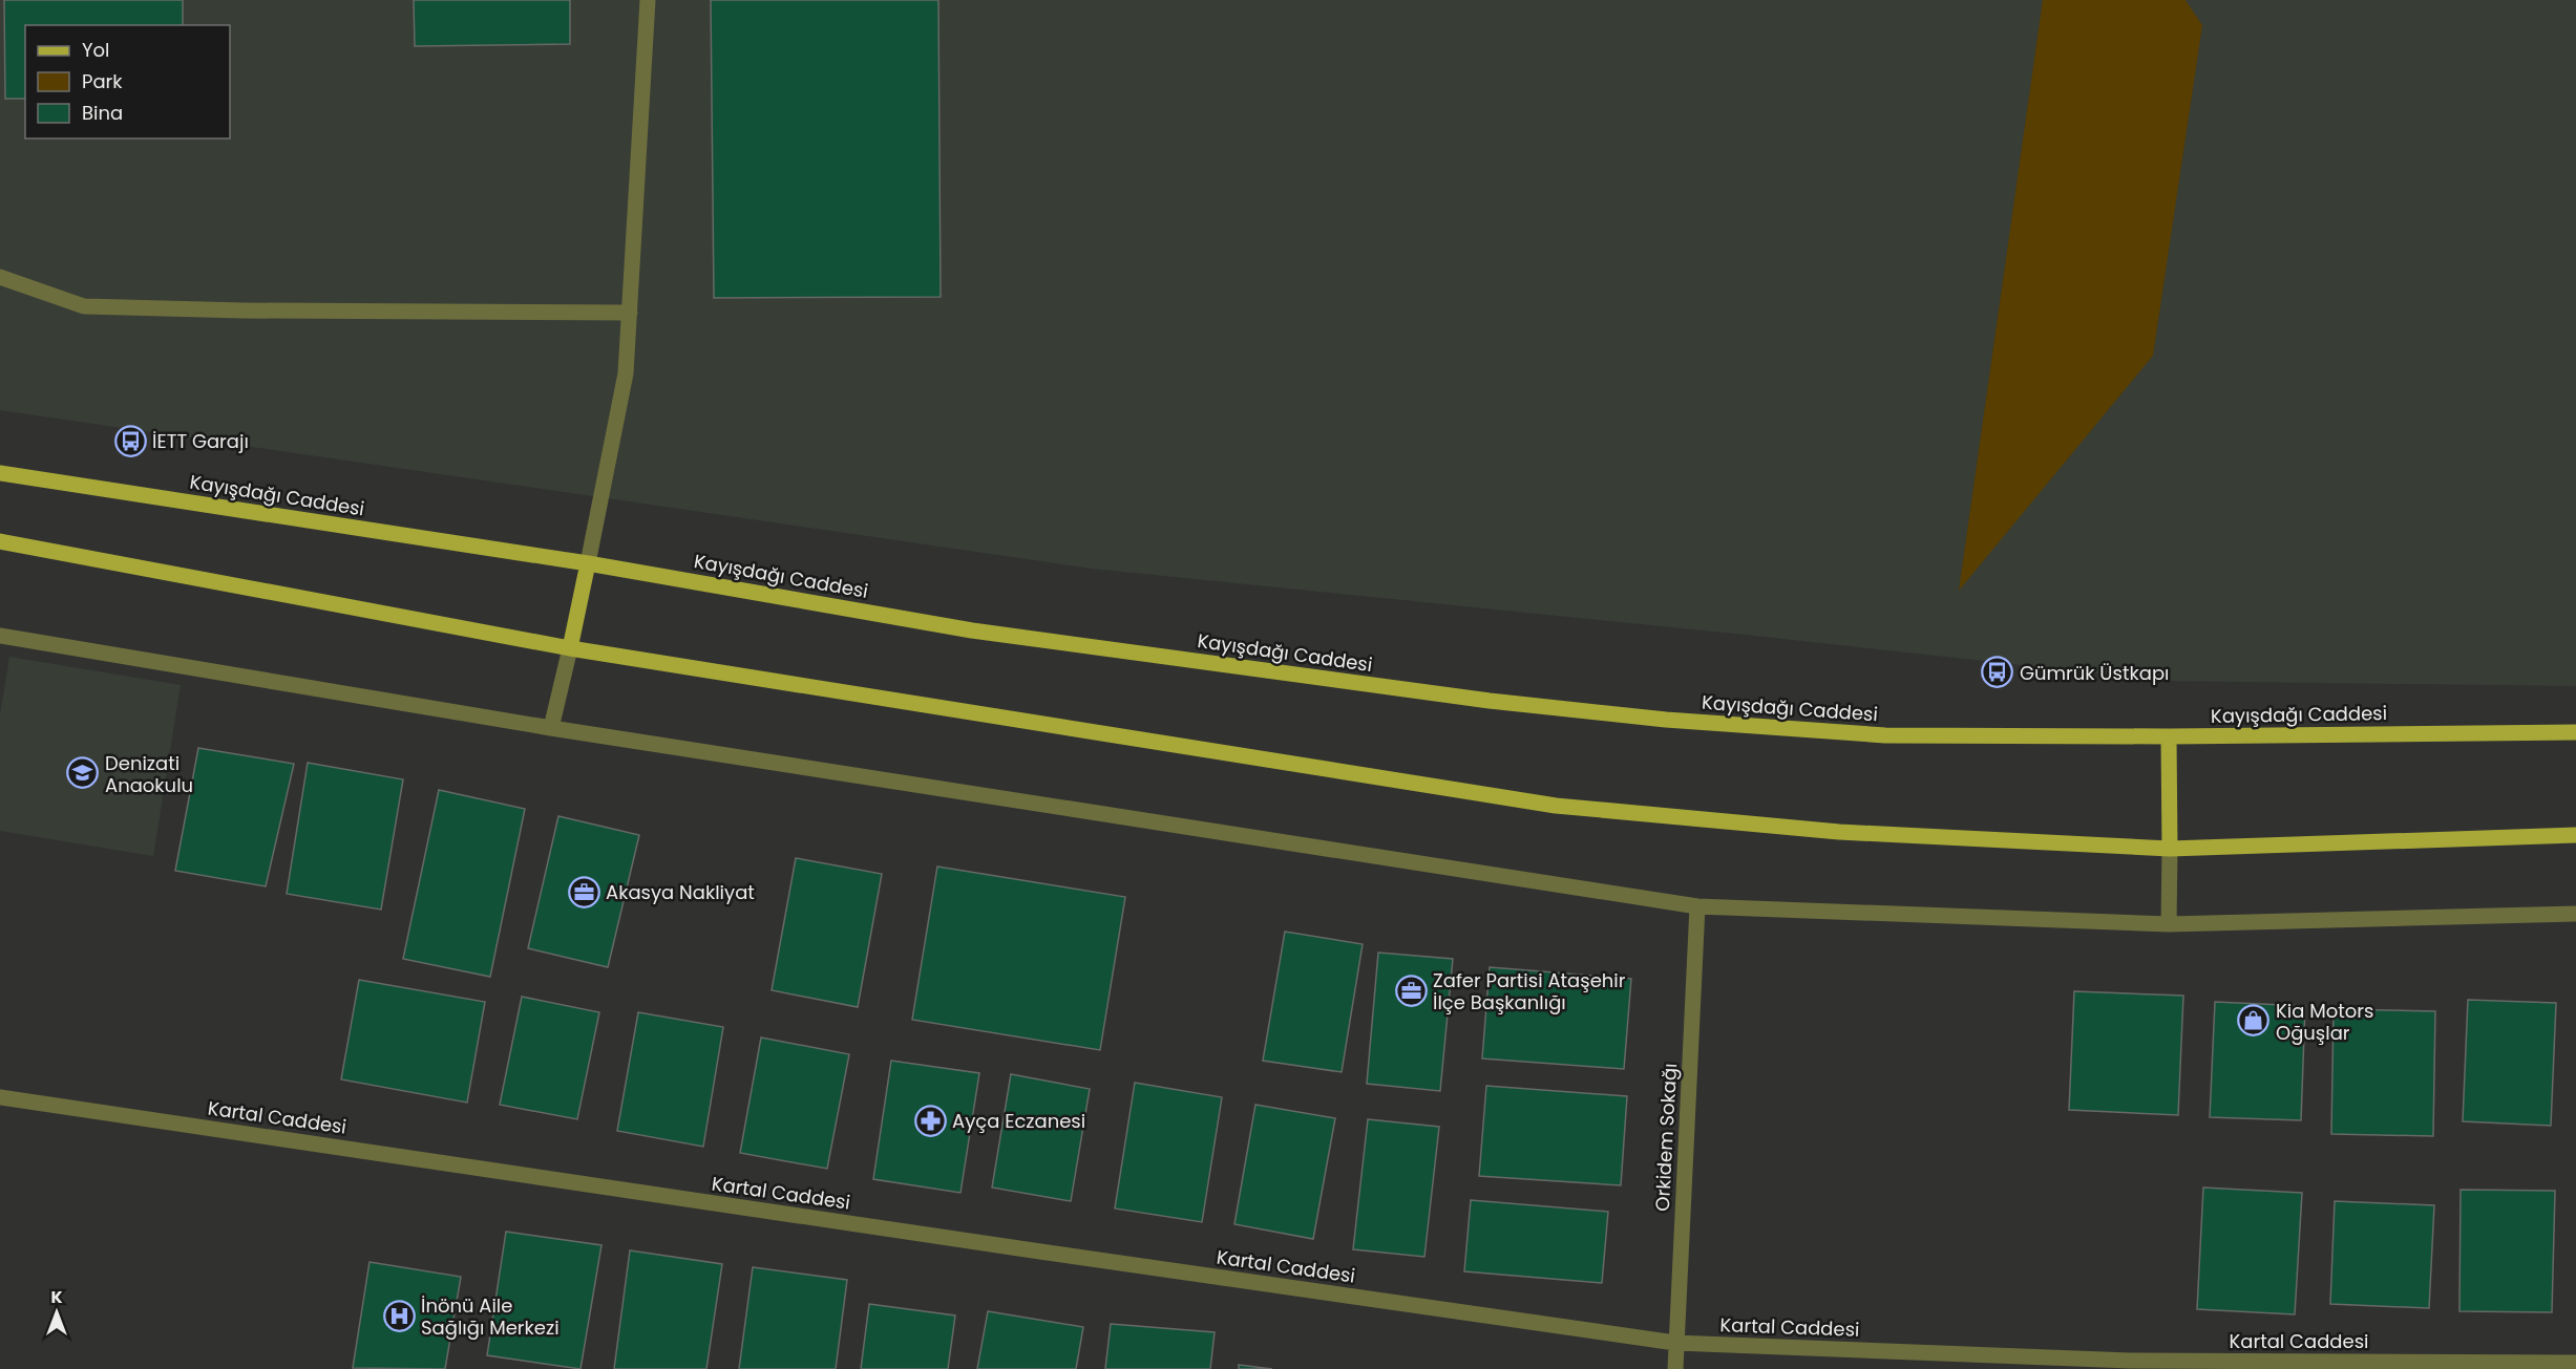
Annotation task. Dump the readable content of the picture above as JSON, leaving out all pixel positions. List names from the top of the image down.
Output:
{
  "streets": {
    "main road": ["Kayışdağı Caddesi"],
    "street": ["Kartal Caddesi", "Orkidem Sokağı"]
  },
  "crossings": [
    ["Kartal Caddesi", "Orkidem Sokağı"]
  ],
  "places": {
    "bus stop": ["İETT Garajı", "Gümrük Üstkapı"],
    "school or university": ["Denizati Anaokulu"],
    "office": ["Akasya Nakliyat", "Zafer Partisi Ataşehir İlçe Başkanlığı"],
    "shop": ["Kia Motors Oğuşlar"],
    "pharmacy": ["Ayça Eczanesi"],
    "hospital": ["İnönü Aile Sağlığı Merkezi"]
  },
  "legend": ["Yol", "Park", "Bina"],
  "north": "top"
}
